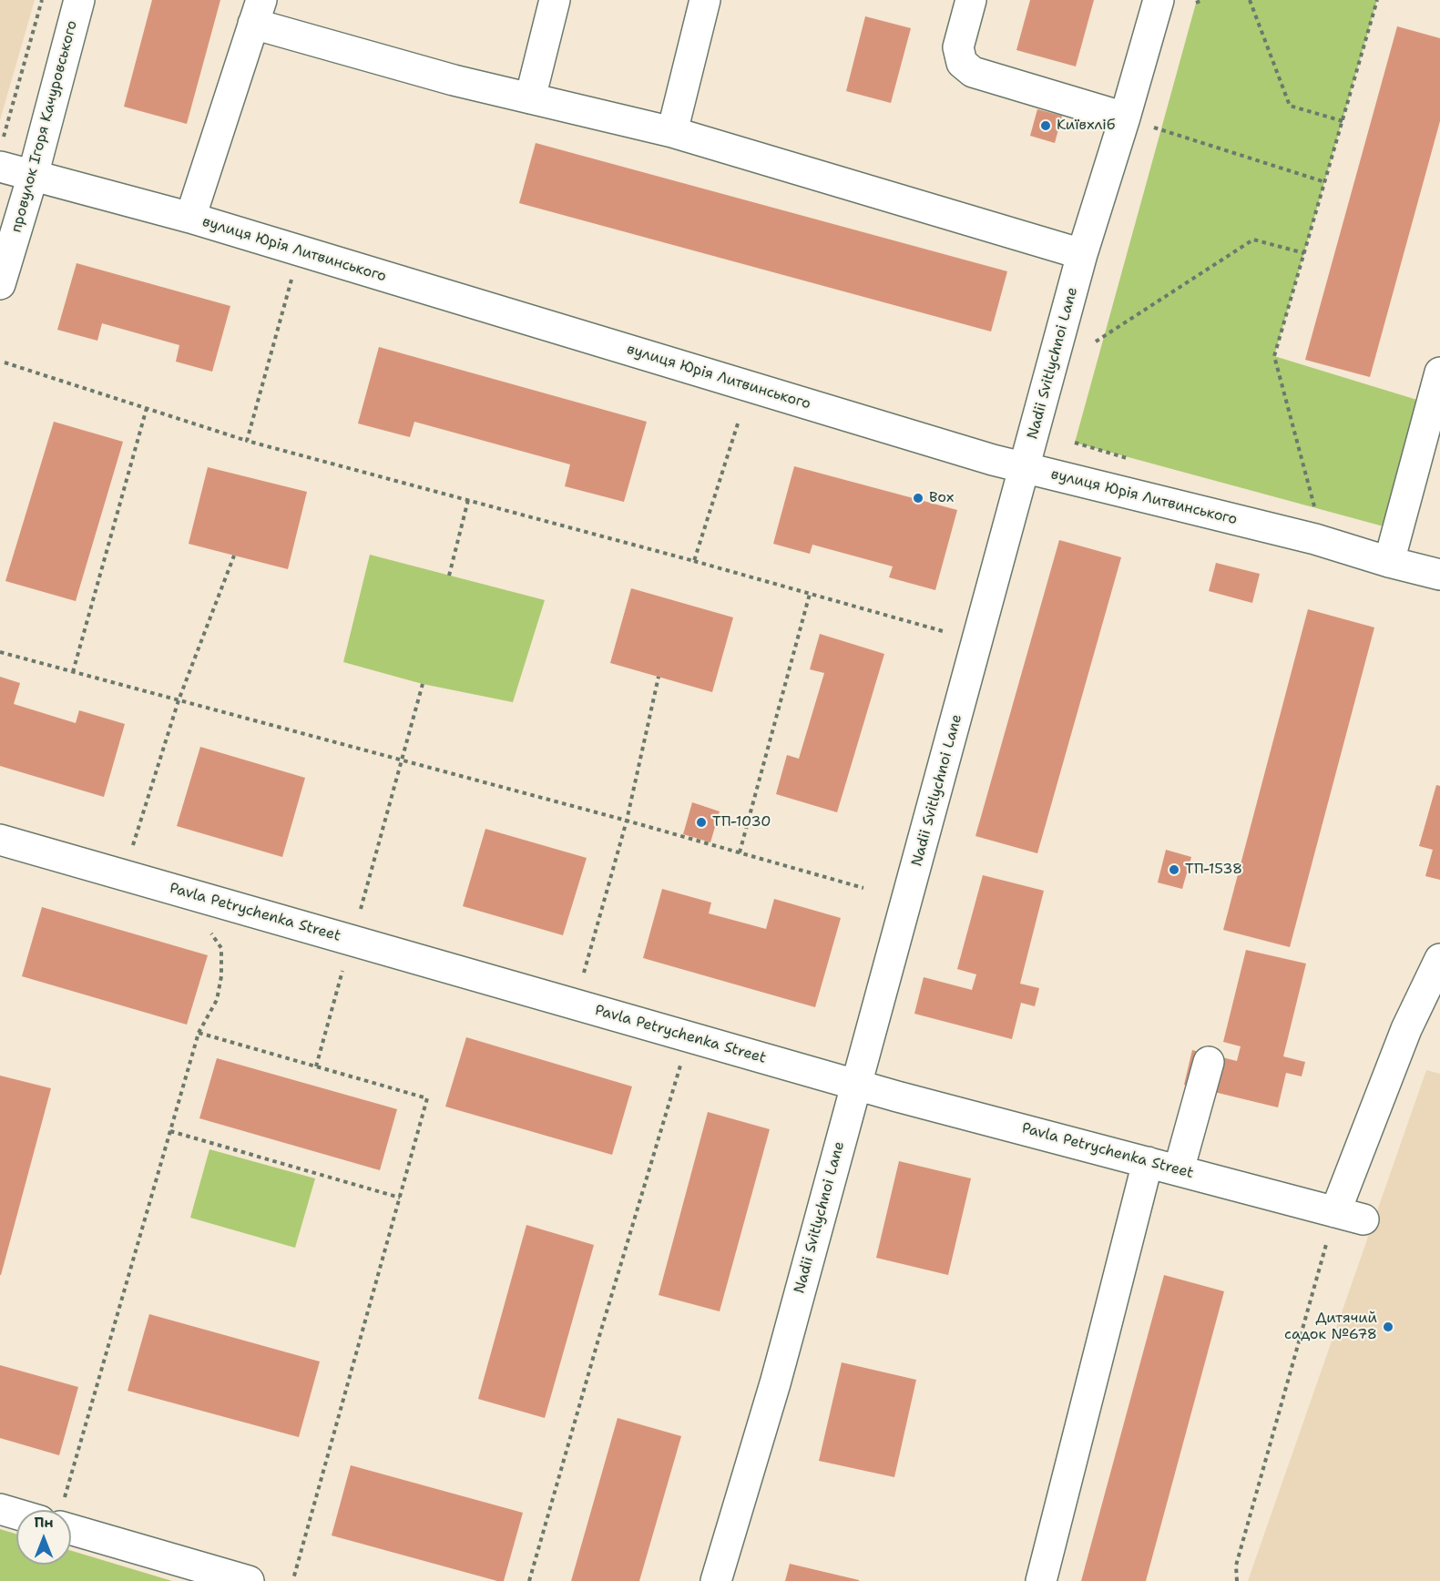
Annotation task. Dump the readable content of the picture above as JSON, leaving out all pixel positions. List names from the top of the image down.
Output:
{
  "streets": {
    "street": [
      "провулок Ігоря Качуровського",
      "вулиця Юрія Литвинського",
      "Nadii Svitlychnoi Lane",
      "Pavla Petrychenka Street"
    ]
  },
  "crossings": [
    ["провулок Ігоря Качуровського", "вулиця Юрія Литвинського"],
    ["вулиця Юрія Литвинського", "Nadii Svitlychnoi Lane"],
    ["Nadii Svitlychnoi Lane", "Pavla Petrychenka Street"]
  ],
  "places": [
    "Київхліб",
    "Box",
    "ТП-1030",
    "ТП-1538",
    "Дитячий садок №678"
  ],
  "north": "top"
}
